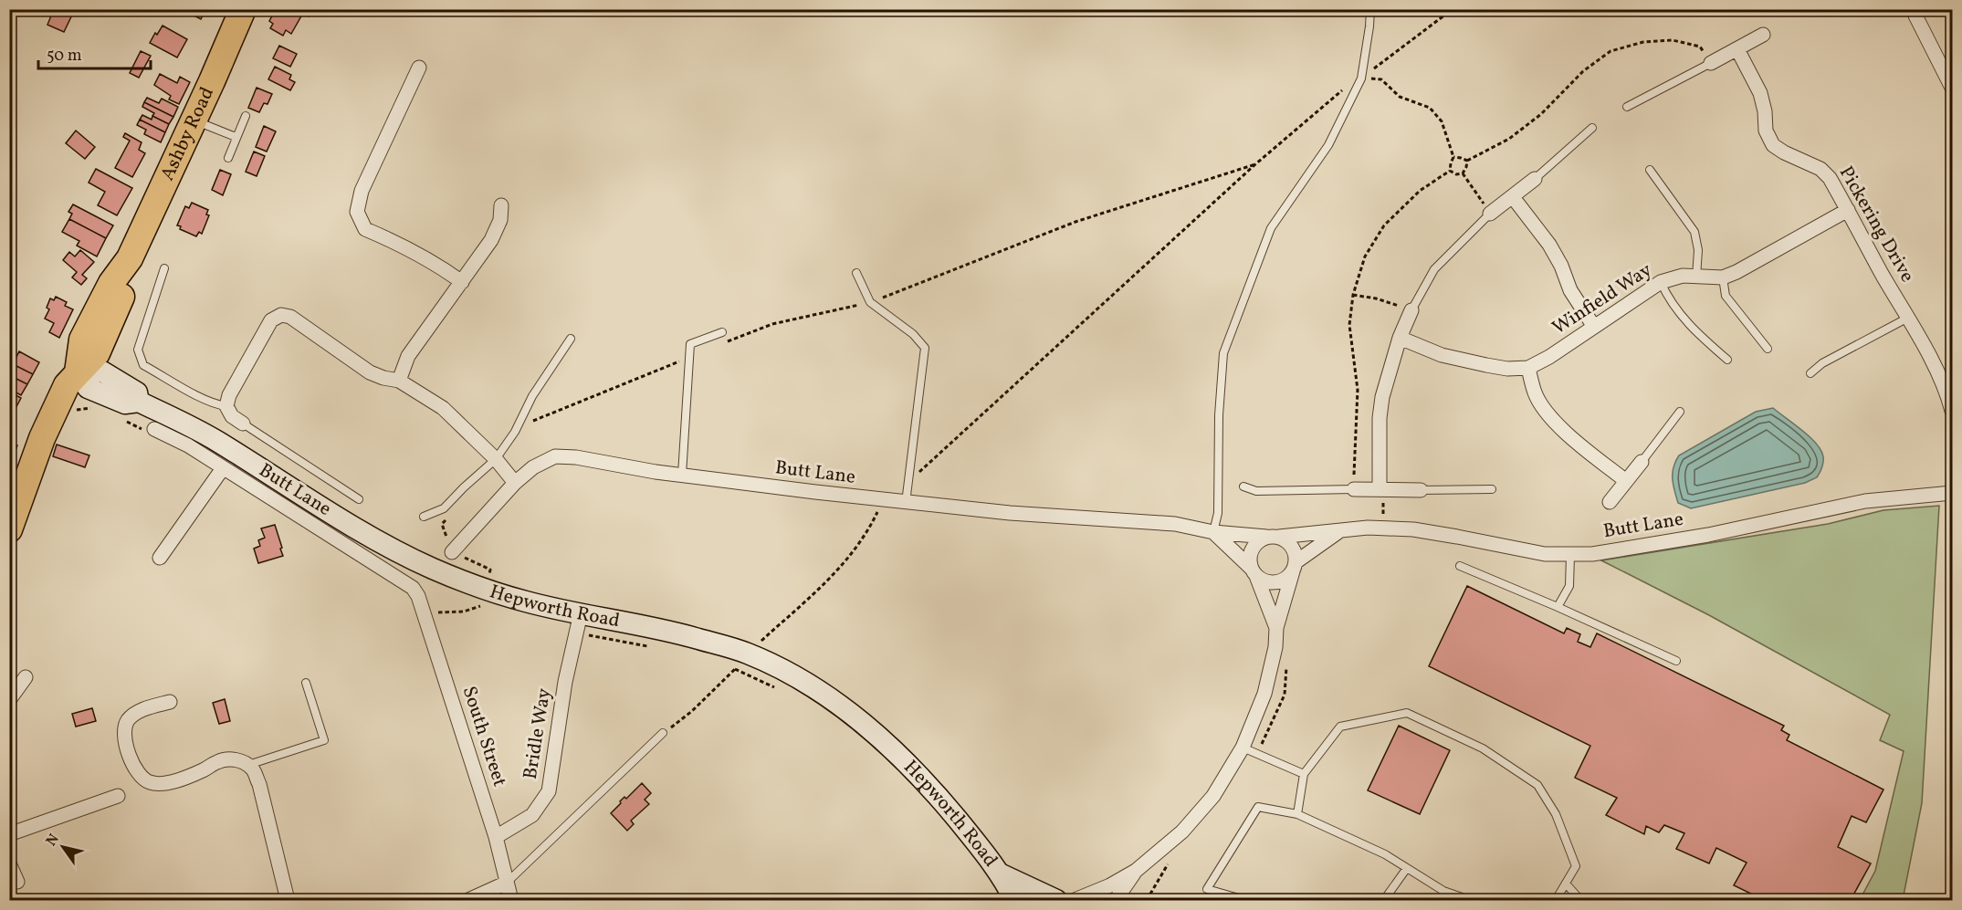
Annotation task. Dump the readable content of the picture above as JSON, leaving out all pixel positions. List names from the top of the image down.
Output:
{
  "streets": {
    "highway": ["Ashby Road"],
    "street": [
      "Pickering Drive",
      "Winfield Way",
      "Butt Lane",
      "Hepworth Road",
      "Bridle Way",
      "South Street"
    ]
  },
  "crossings": [
    ["Ashby Road", "Hepworth Road"],
    ["Pickering Drive", "Winfield Way"],
    ["Butt Lane", "South Street"],
    ["Hepworth Road", "Bridle Way"],
    ["Bridle Way", "South Street"]
  ],
  "scale_bar": "50 m",
  "north": "top left"
}
